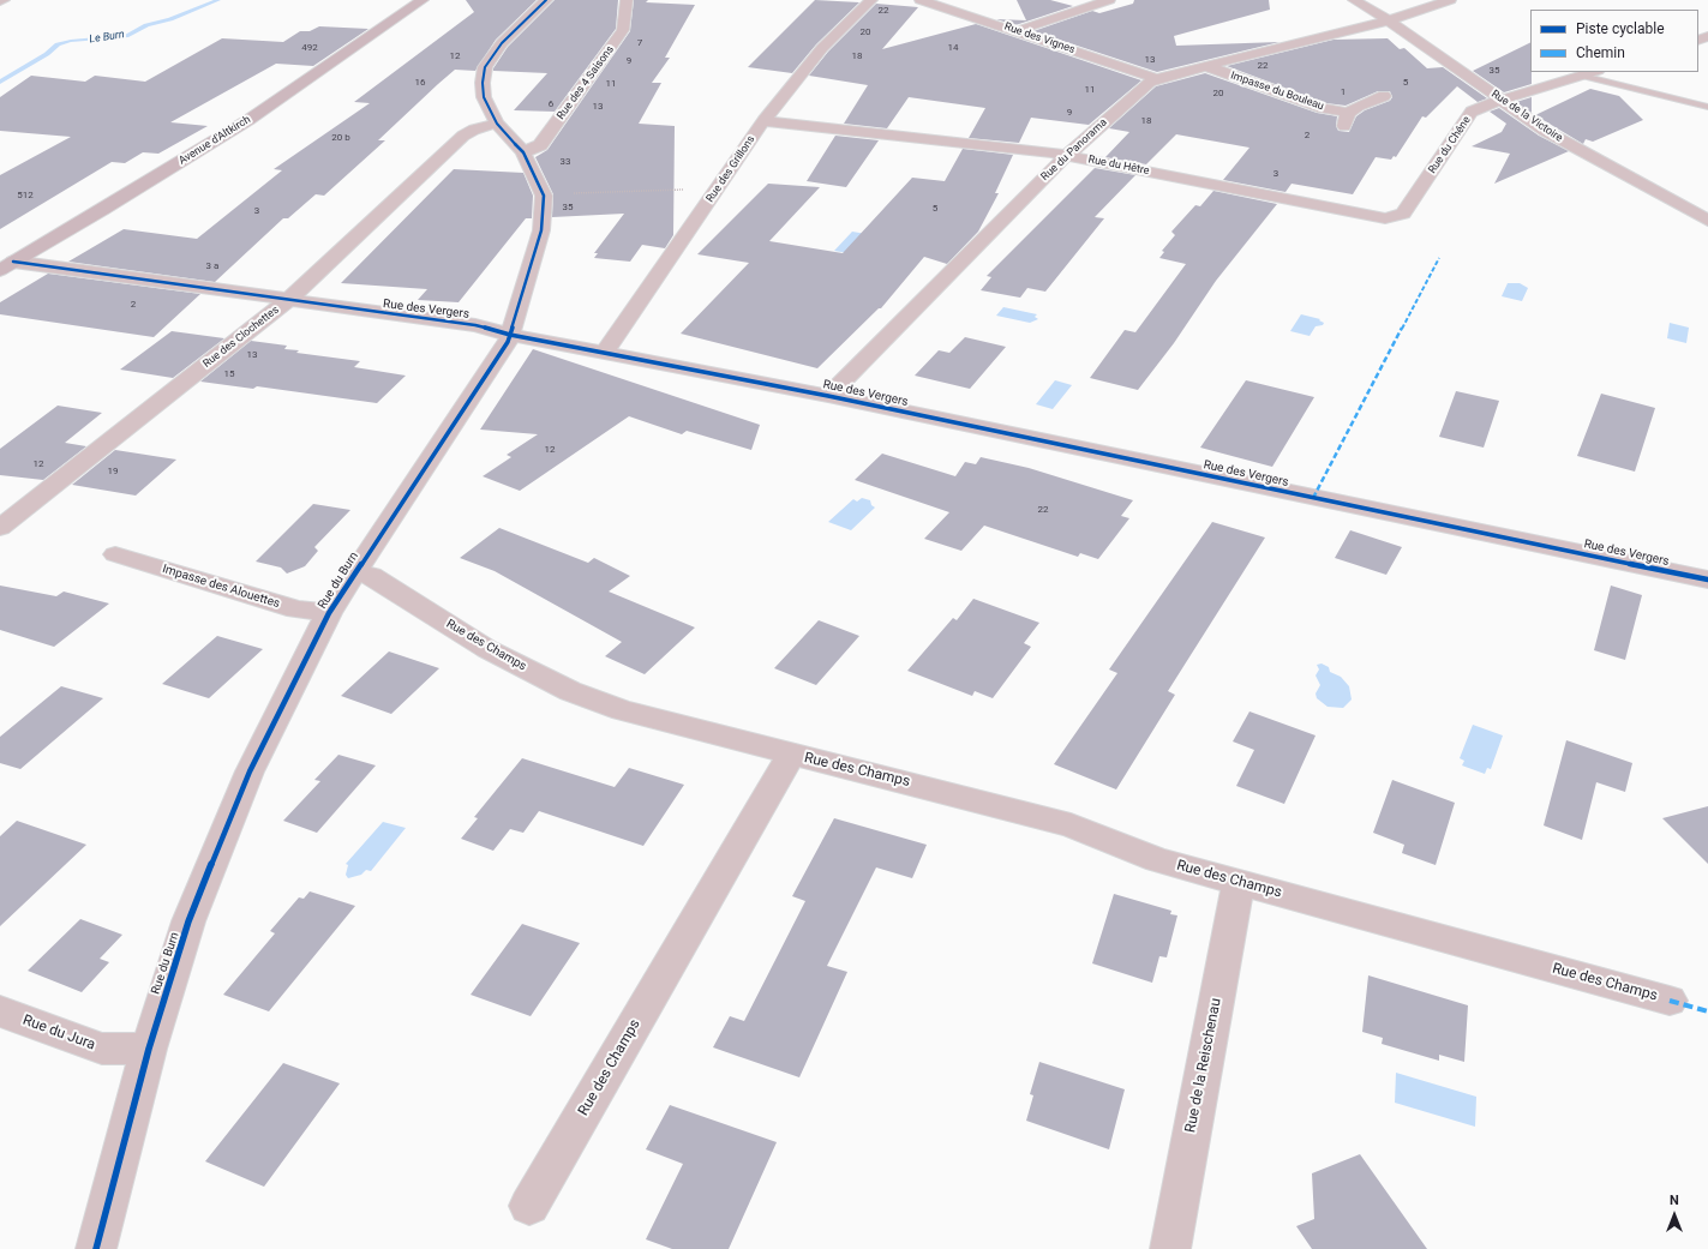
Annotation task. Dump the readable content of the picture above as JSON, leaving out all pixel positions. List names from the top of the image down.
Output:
{
  "streets": {
    "main road": ["Avenue d'Altkirch"],
    "street": [
      "Rue des Vignes",
      "Rue des 4 Saisons",
      "Impasse du Bouleau",
      "Rue de la Victoire",
      "Rue du Chêne",
      "Rue du Panorama",
      "Rue du Hêtre",
      "Rue des Grillons",
      "Rue des Vergers",
      "Rue des Clochettes",
      "Rue du Burn",
      "Impasse des Alouettes",
      "Rue des Champs",
      "Rue du Jura",
      "Rue de la Reischenau"
    ]
  },
  "crossings": [
    ["Rue des Vignes", "Rue du Panorama"],
    ["Rue des 4 Saisons", "Rue du Burn"],
    ["Impasse du Bouleau", "Rue du Panorama"],
    ["Rue de la Victoire", "Rue du Chêne"],
    ["Rue de la Victoire", "Rue du Panorama"],
    ["Avenue d'Altkirch", "Rue des Vergers"],
    ["Rue du Chêne", "Rue du Hêtre"],
    ["Rue du Panorama", "Rue du Hêtre"],
    ["Rue du Panorama", "Rue des Vergers"],
    ["Rue du Hêtre", "Rue des Grillons"],
    ["Rue des Grillons", "Rue des Vergers"],
    ["Rue des Vergers", "Rue des Clochettes"],
    ["Rue des Vergers", "Rue du Burn"],
    ["Rue des Clochettes", "Rue du Burn"],
    ["Rue du Burn", "Impasse des Alouettes"],
    ["Rue du Burn", "Rue des Champs"],
    ["Rue du Burn", "Rue du Jura"],
    ["Rue des Champs", "Rue de la Reischenau"]
  ],
  "water": ["Le Burn"],
  "house_numbers": [
    "22",
    "20",
    "7",
    "492",
    "14",
    "12",
    "18",
    "13",
    "9",
    "22",
    "35",
    "16",
    "5",
    "11",
    "11",
    "1",
    "20",
    "6",
    "13",
    "9",
    "18",
    "2",
    "20 b",
    "33",
    "3",
    "512",
    "35",
    "5",
    "3",
    "3 a",
    "2",
    "13",
    "15",
    "12",
    "12",
    "19",
    "22"
  ],
  "legend": ["Piste cyclable", "Chemin"],
  "north": "top"
}
